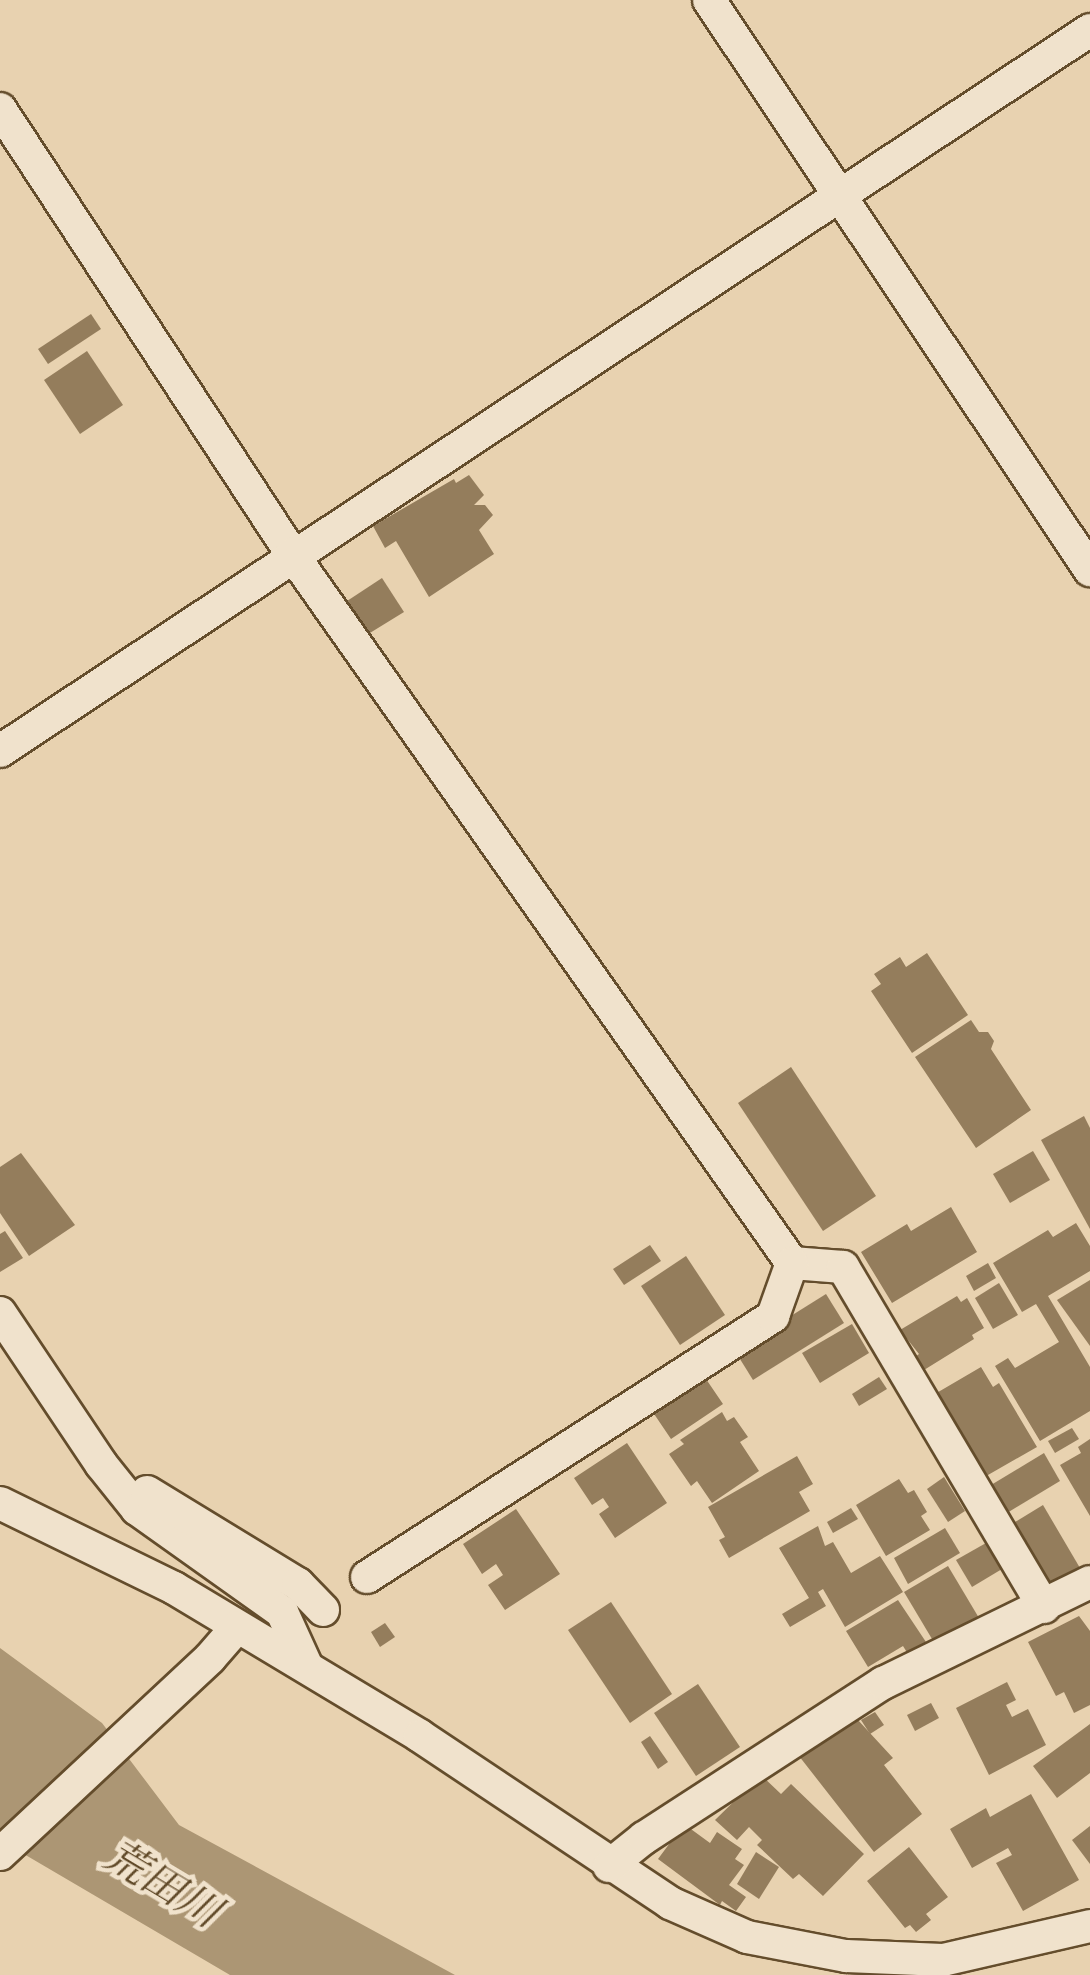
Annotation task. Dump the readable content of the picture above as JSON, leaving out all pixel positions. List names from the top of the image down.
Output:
{
  "water": ["荒田川"]
}
